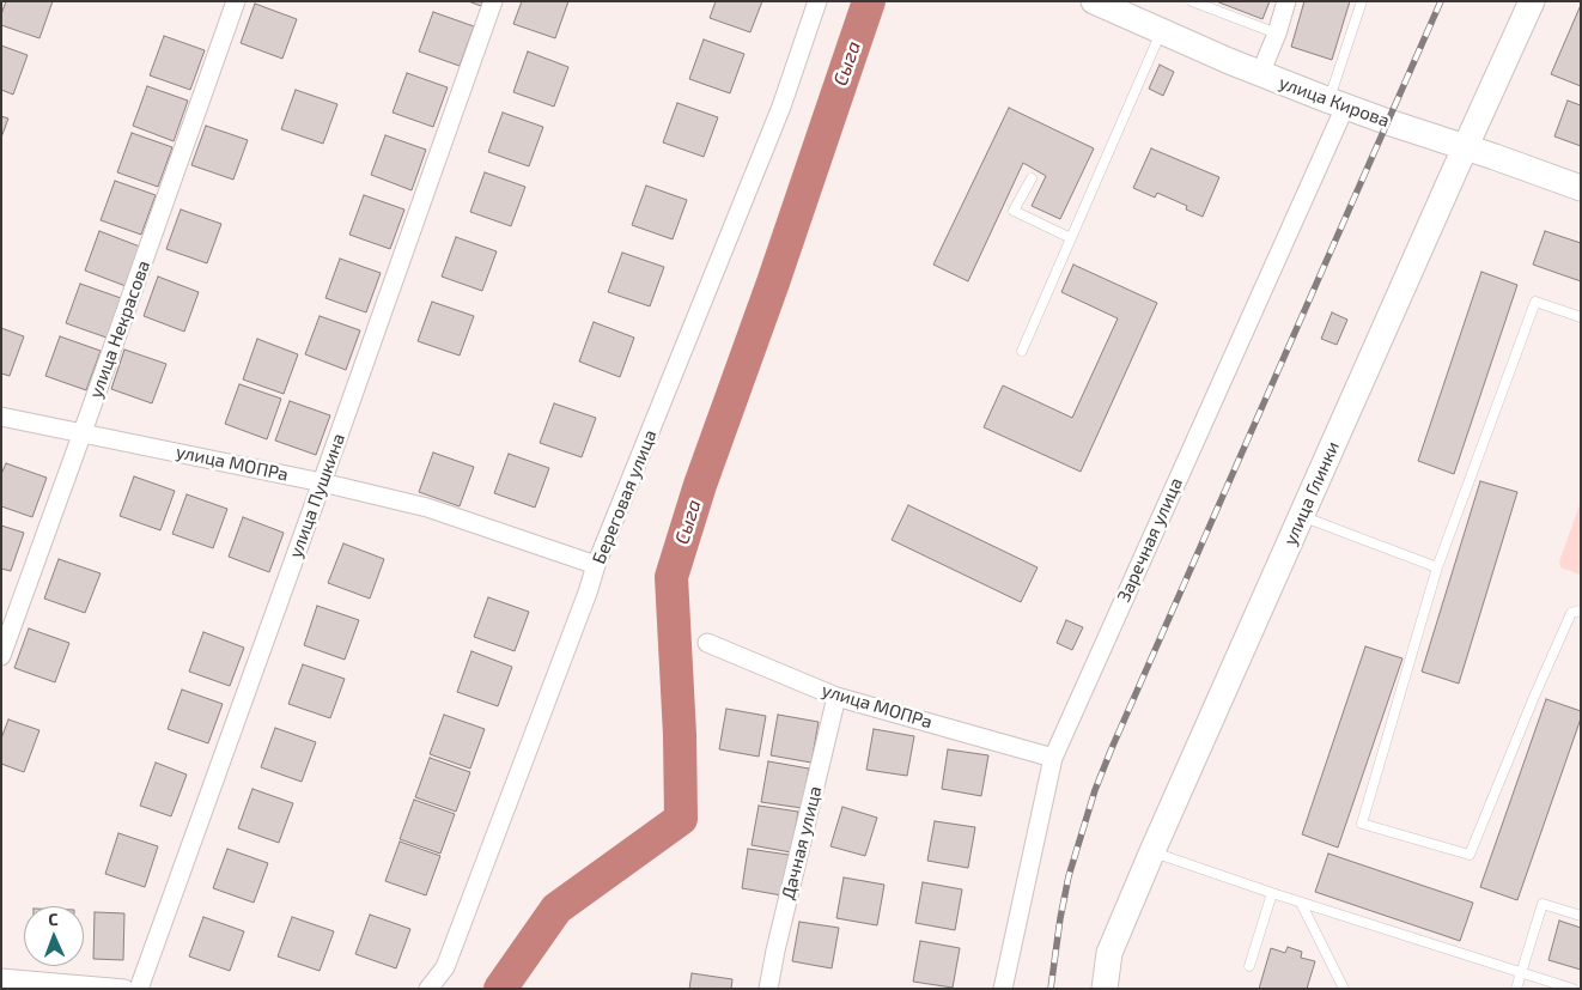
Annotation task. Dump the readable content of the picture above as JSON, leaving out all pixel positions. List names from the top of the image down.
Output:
{
  "streets": {
    "main road": ["улица Кирова", "улица Глинки"],
    "street": [
      "улица Некрасова",
      "улица МОПРа",
      "улица Пушкина",
      "Береговая улица",
      "Заречная улица",
      "Дачная улица"
    ]
  },
  "crossings": [
    ["улица Кирова", "улица Глинки"],
    ["улица Кирова", "Заречная улица"],
    ["улица Некрасова", "улица МОПРа"],
    ["улица МОПРа", "улица Пушкина"],
    ["улица МОПРа", "Береговая улица"],
    ["улица МОПРа", "Заречная улица"],
    ["улица МОПРа", "Дачная улица"]
  ],
  "water": ["Сыга"],
  "north": "top"
}
